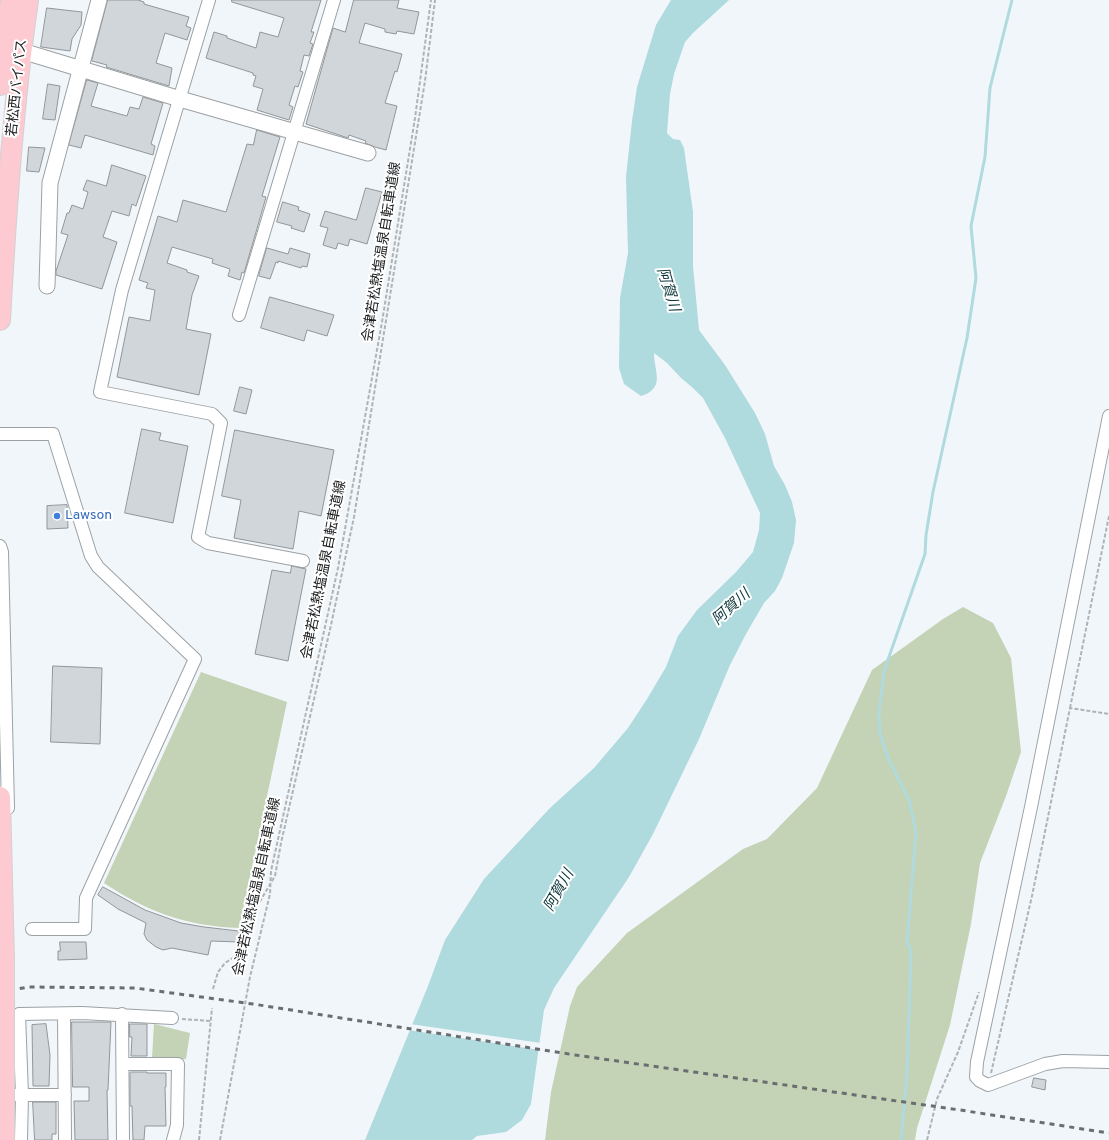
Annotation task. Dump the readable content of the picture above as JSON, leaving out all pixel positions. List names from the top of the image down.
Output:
{
  "streets": {
    "highway": ["若松西バイパス"],
    "path": ["会津若松熱塩温泉自転車道線"]
  },
  "water": ["阿賀川"],
  "places": ["Lawson"]
}
